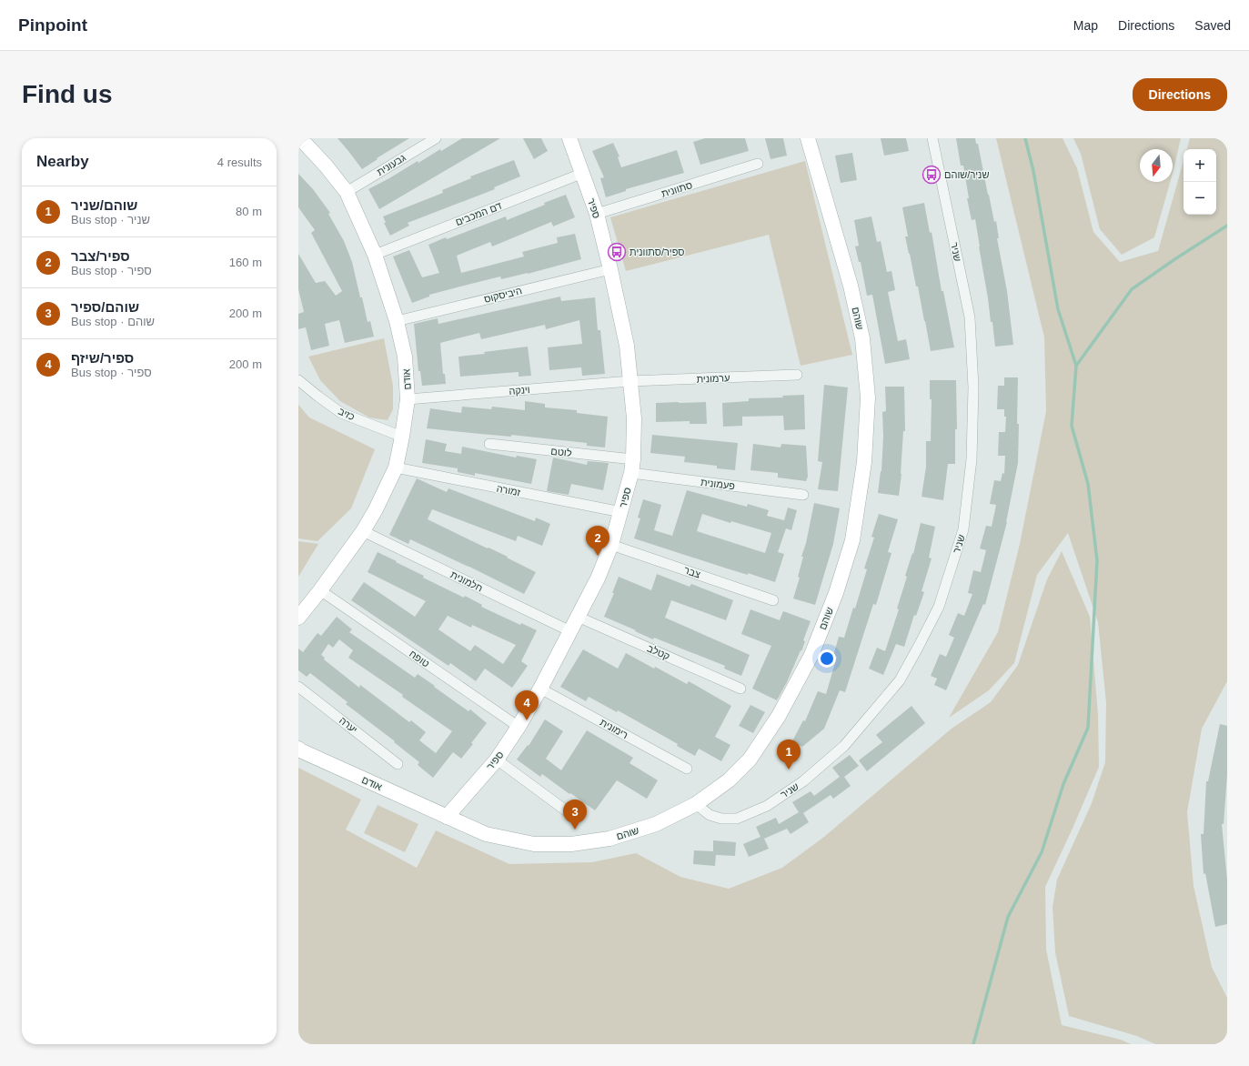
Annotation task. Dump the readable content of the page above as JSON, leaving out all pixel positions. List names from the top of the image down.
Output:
{
  "streets": {
    "street": [
      "גבעונית",
      "סתוונית",
      "ספיר",
      "דם המכבים",
      "שניר",
      "היביסקוס",
      "שוהם",
      "ערמונית",
      "אודם",
      "וינקה",
      "כזיב",
      "לוטם",
      "פעמונית",
      "זמורה",
      "צבר",
      "חלמונית",
      "קטלב",
      "טופח",
      "יערה",
      "רימונית"
    ]
  },
  "crossings": [
    ["גבעונית", "אודם"],
    ["סתוונית", "ספיר"],
    ["ספיר", "דם המכבים"],
    ["ספיר", "היביסקוס"],
    ["ספיר", "שוהם"],
    ["ספיר", "ערמונית"],
    ["ספיר", "אודם"],
    ["ספיר", "וינקה"],
    ["ספיר", "לוטם"],
    ["ספיר", "פעמונית"],
    ["ספיר", "זמורה"],
    ["ספיר", "צבר"],
    ["ספיר", "חלמונית"],
    ["ספיר", "קטלב"],
    ["ספיר", "טופח"],
    ["ספיר", "רימונית"],
    ["דם המכבים", "אודם"],
    ["שניר", "שוהם"],
    ["היביסקוס", "אודם"],
    ["שוהם", "אודם"],
    ["ערמונית", "וינקה"],
    ["אודם", "וינקה"],
    ["אודם", "כזיב"],
    ["אודם", "זמורה"],
    ["אודם", "חלמונית"],
    ["אודם", "טופח"],
    ["לוטם", "פעמונית"]
  ],
  "places": {
    "bus stop": ["שניר/שוהם", "ספיר/סתוונית"]
  },
  "north": "bottom",
  "page": {
    "header": "Pinpoint",
    "nav": ["Map", "Directions", "Saved"],
    "buttons": "Directions",
    "title": "Find us",
    "heading": ["Nearby", "4 results"],
    "map_buttons": ["+", "−"],
    "list": [
      {
        "mark": "1",
        "name": "שוהם/שניר",
        "note": "Bus stop · שניר",
        "value": "80 m"
      },
      {
        "mark": "2",
        "name": "ספיר/צבר",
        "note": "Bus stop · ספיר",
        "value": "160 m"
      },
      {
        "mark": "3",
        "name": "שוהם/ספיר",
        "note": "Bus stop · שוהם",
        "value": "200 m"
      },
      {
        "mark": "4",
        "name": "ספיר/שיזף",
        "note": "Bus stop · ספיר",
        "value": "200 m"
      }
    ],
    "pins": [
      "2",
      "4",
      "1",
      "3"
    ]
  }
}
